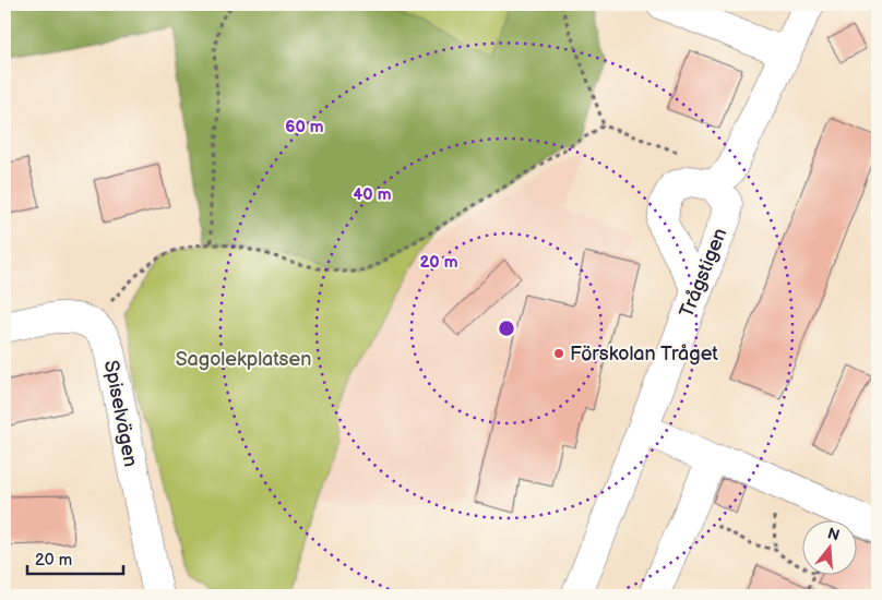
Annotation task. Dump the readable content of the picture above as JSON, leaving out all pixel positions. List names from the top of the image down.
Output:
{
  "streets": {
    "street": ["Trågstigen", "Spiselvägen"]
  },
  "parks": ["Sagolekplatsen"],
  "places": ["Förskolan Tråget"],
  "scale_bar": "20 m",
  "north": "top",
  "rings": ["60 m", "40 m", "20 m"]
}
